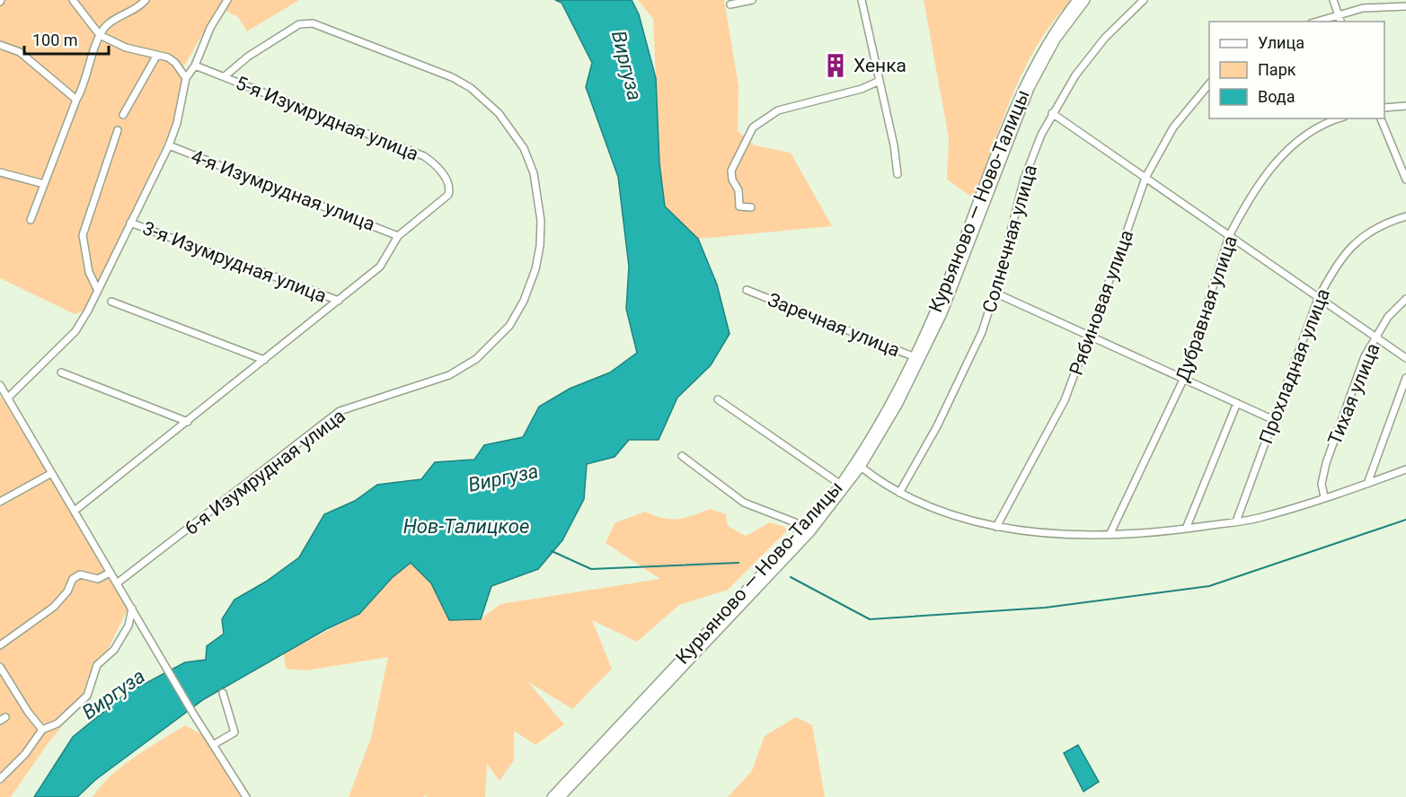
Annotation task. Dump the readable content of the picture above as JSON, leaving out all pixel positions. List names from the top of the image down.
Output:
{
  "streets": {
    "main road": ["Курьяново — Ново-Талицы"],
    "street": [
      "5-я Изумрудная улица",
      "4-я Изумрудная улица",
      "Солнечная улица",
      "3-я Изумрудная улица",
      "Рябиновая улица",
      "Дубравная улица",
      "Заречная улица",
      "Прохладная улица",
      "Тихая улица",
      "6-я Изумрудная улица"
    ]
  },
  "crossings": [
    ["5-я Изумрудная улица", "4-я Изумрудная улица"],
    ["5-я Изумрудная улица", "6-я Изумрудная улица"],
    ["Курьяново — Ново-Талицы", "Заречная улица"]
  ],
  "water": ["Виргуза", "Нов-Талицкое"],
  "places": {
    "building": ["Хенка"]
  },
  "legend": ["Улица", "Парк", "Вода"],
  "scale_bar": "100 m"
}
